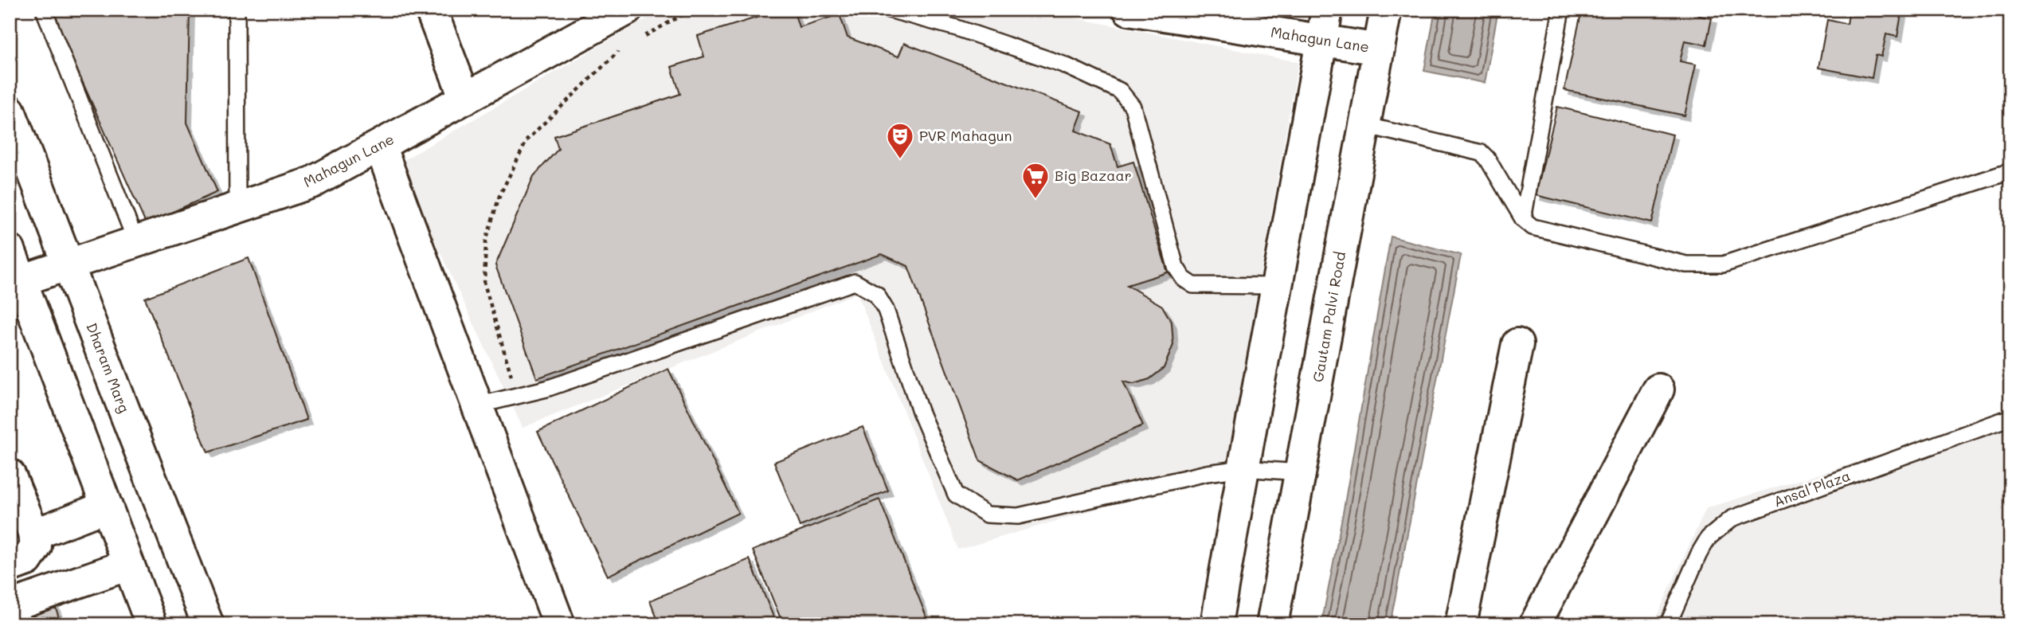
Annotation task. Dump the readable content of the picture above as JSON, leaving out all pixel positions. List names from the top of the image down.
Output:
{
  "streets": {
    "street": ["Mahagun Lane", "Gautam Palvi Road", "Dharam Marg"],
    "lane": ["Ansal Plaza"]
  },
  "crossings": [
    ["Mahagun Lane", "Gautam Palvi Road"],
    ["Mahagun Lane", "Dharam Marg"]
  ],
  "places": {
    "theatre": ["PVR Mahagun"],
    "supermarket": ["Big Bazaar"]
  }
}
